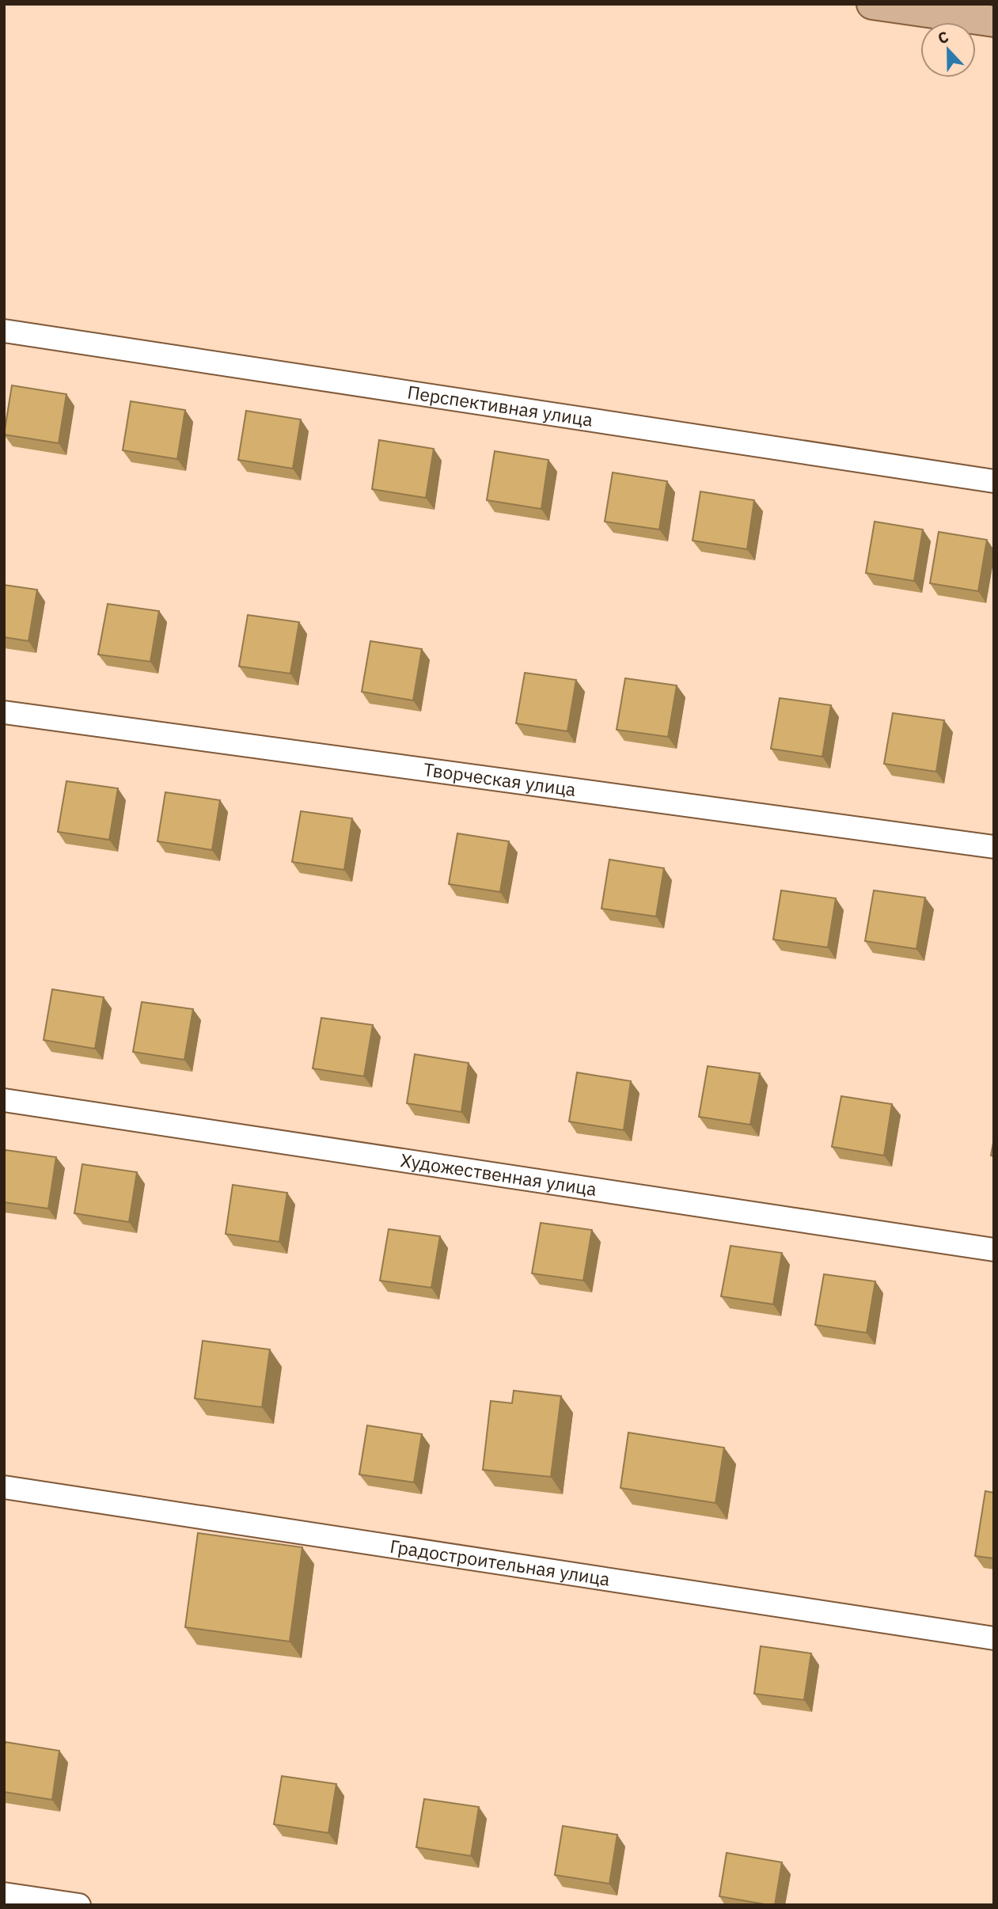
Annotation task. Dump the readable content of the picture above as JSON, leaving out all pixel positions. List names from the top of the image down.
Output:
{
  "streets": {
    "street": [
      "Перспективная улица",
      "Творческая улица",
      "Художественная улица",
      "Градостроительная улица"
    ]
  },
  "north": "top"
}
